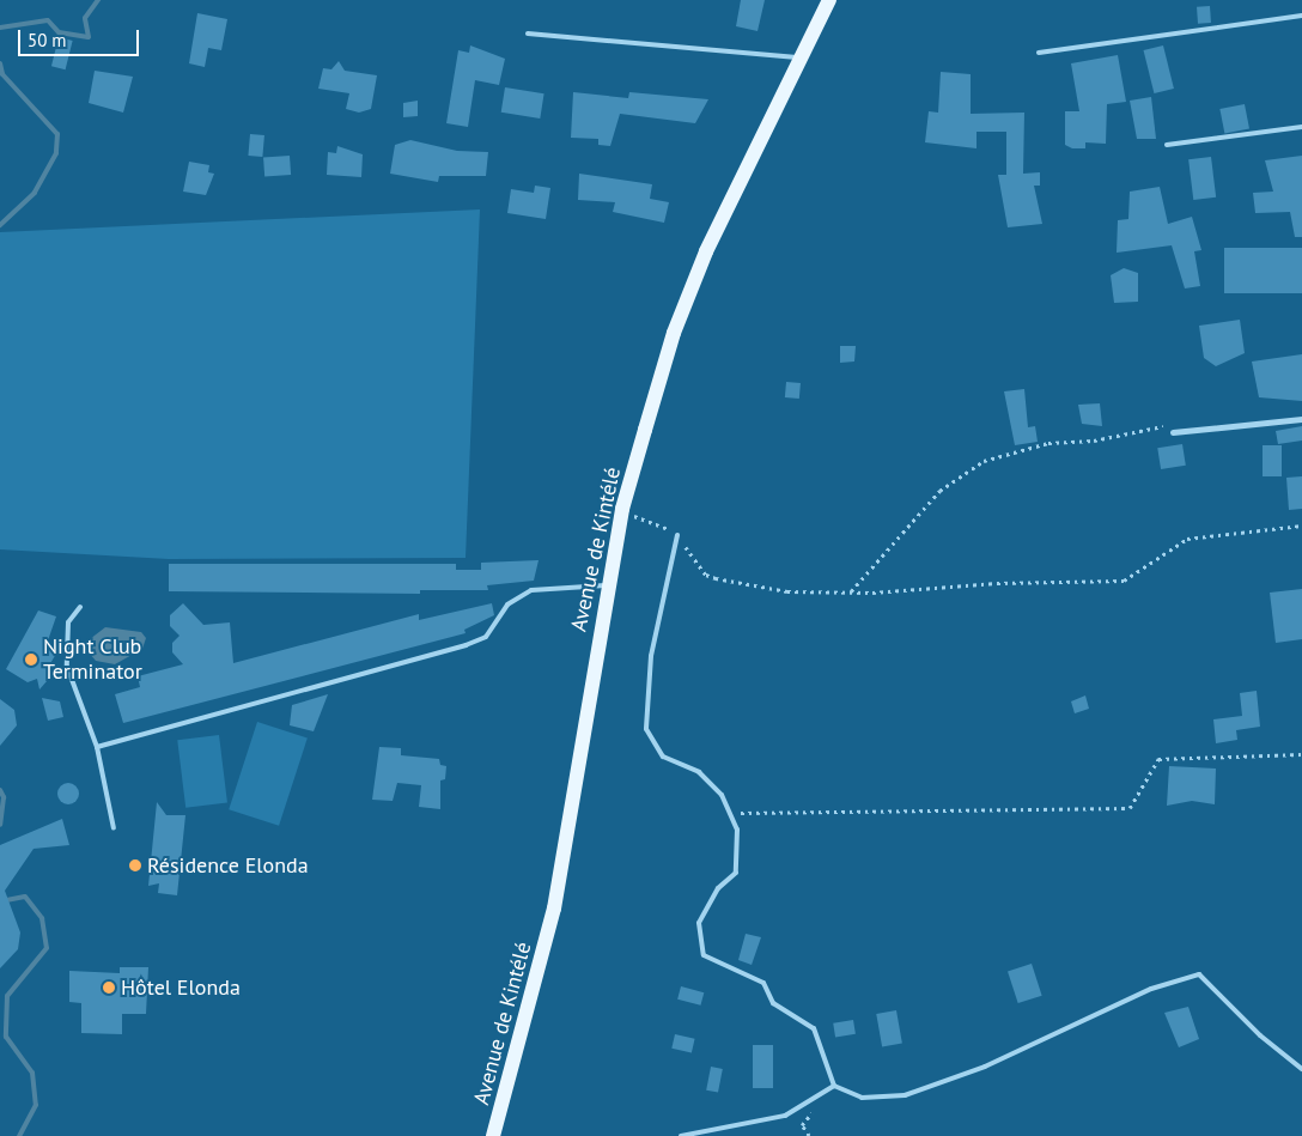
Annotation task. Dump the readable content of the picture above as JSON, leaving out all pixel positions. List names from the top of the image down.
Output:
{
  "streets": {
    "main road": ["Avenue de Kintélé"]
  },
  "places": ["Night Club Terminator", "Résidence Elonda", "Hôtel Elonda"],
  "scale_bar": "50 m"
}
